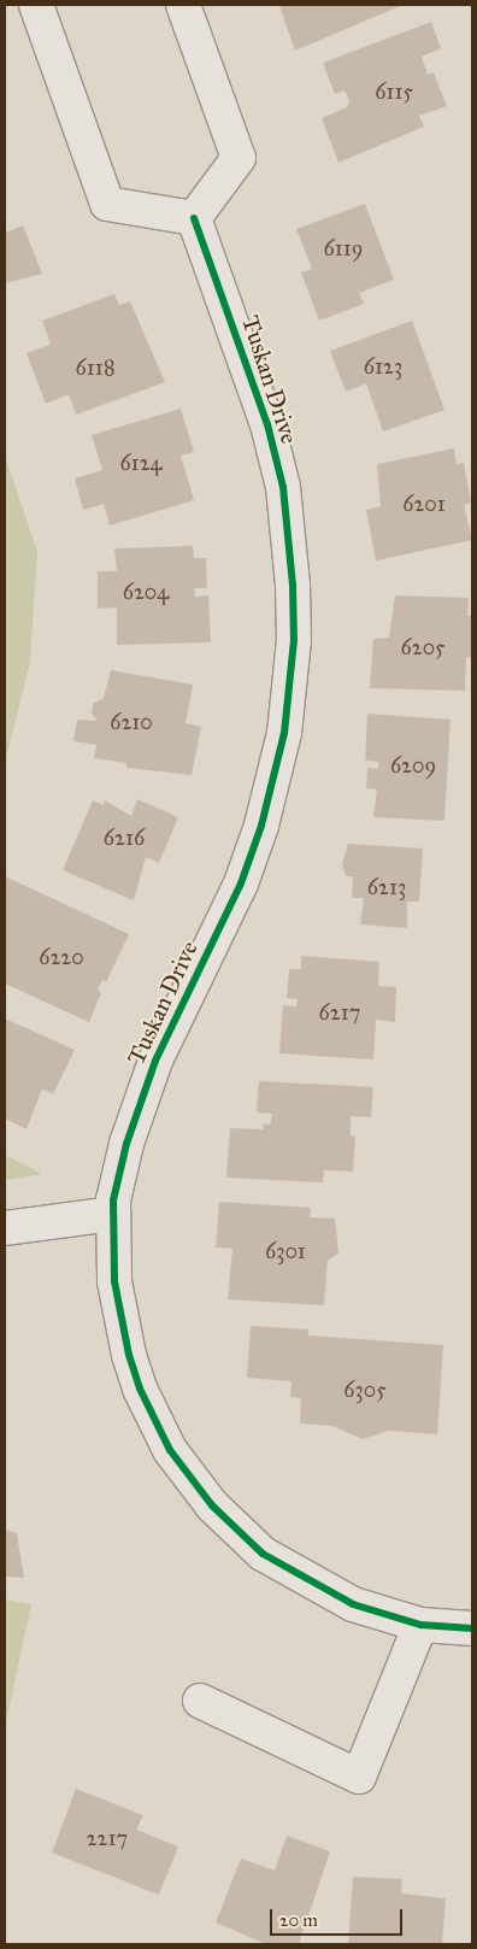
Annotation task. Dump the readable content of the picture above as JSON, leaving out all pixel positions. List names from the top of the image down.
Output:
{
  "streets": {
    "street": ["Tuskan Drive"]
  },
  "house_numbers": [
    "6115",
    "6119",
    "6123",
    "6118",
    "6124",
    "6201",
    "6204",
    "6205",
    "6210",
    "6209",
    "6216",
    "6213",
    "6220",
    "6217",
    "6301",
    "6305",
    "2217"
  ],
  "scale_bar": "20 m"
}
